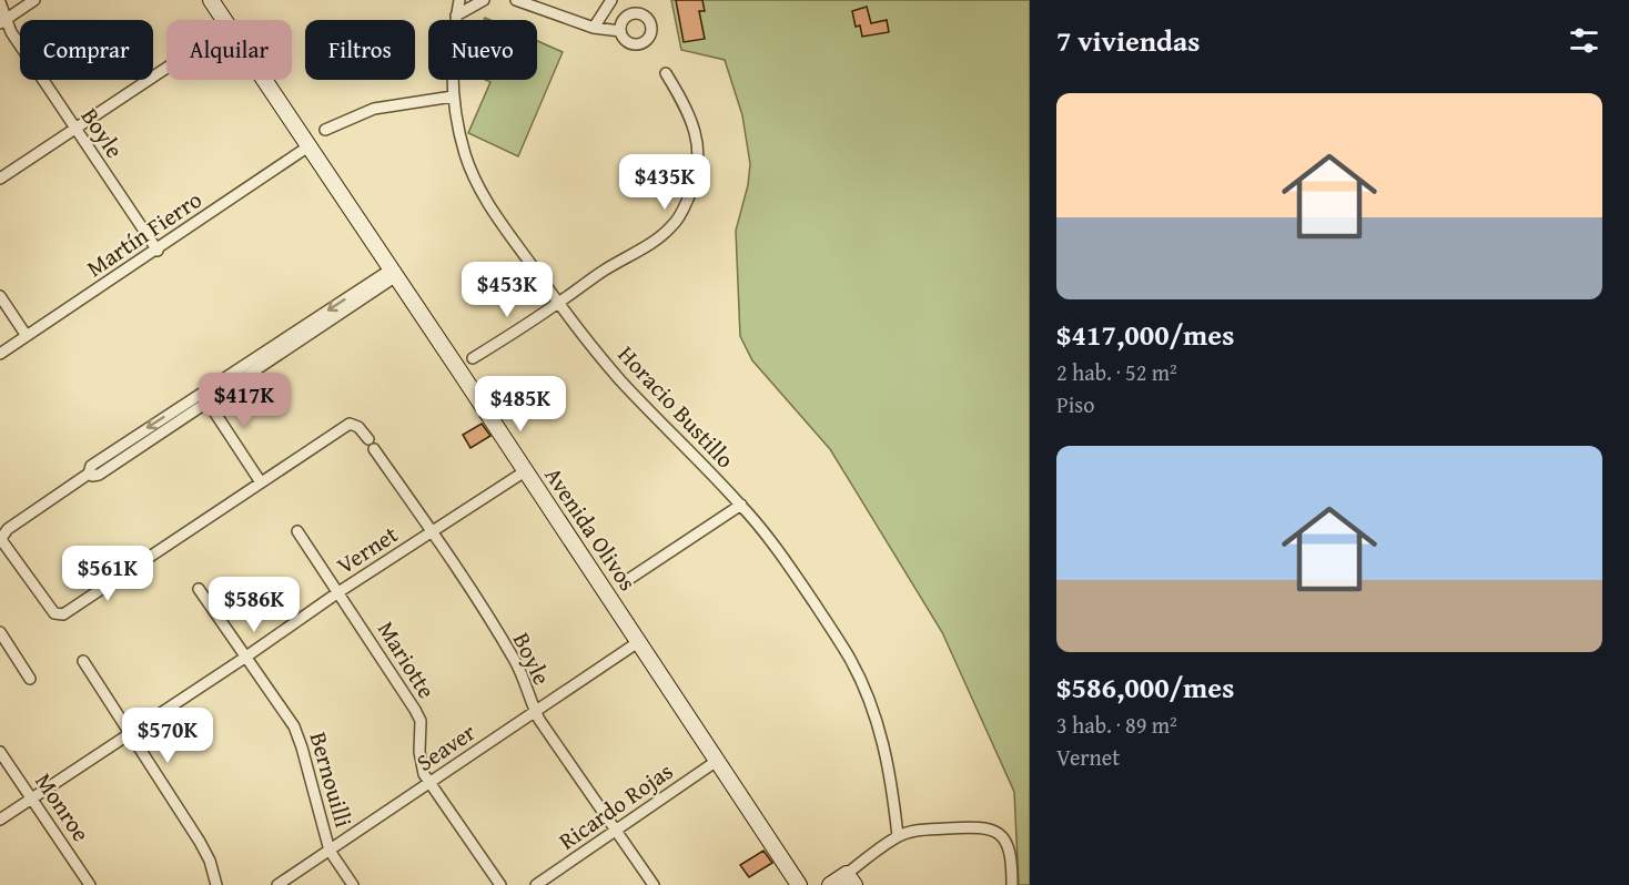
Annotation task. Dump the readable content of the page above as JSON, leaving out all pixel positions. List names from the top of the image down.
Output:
{
  "streets": {
    "street": [
      "Boyle",
      "Martín Fierro",
      "Horacio Bustillo",
      "Avenida Olivos",
      "Vernet",
      "Mariotte",
      "Seaver",
      "Bernouilli",
      "Ricardo Rojas",
      "Monroe"
    ]
  },
  "crossings": [
    ["Boyle", "Martín Fierro"],
    ["Boyle", "Vernet"],
    ["Boyle", "Seaver"],
    ["Boyle", "Ricardo Rojas"],
    ["Martín Fierro", "Avenida Olivos"],
    ["Avenida Olivos", "Vernet"],
    ["Avenida Olivos", "Seaver"],
    ["Avenida Olivos", "Ricardo Rojas"],
    ["Vernet", "Mariotte"],
    ["Vernet", "Bernouilli"],
    ["Vernet", "Monroe"],
    ["Mariotte", "Seaver"],
    ["Seaver", "Bernouilli"]
  ],
  "page": {
    "heading": "7 viviendas",
    "chip": [
      "Comprar",
      "Alquilar",
      "Filtros",
      "Nuevo"
    ],
    "list": [
      {
        "name": "$417,000/mes",
        "note": "2 hab. · 52 m² · Piso"
      },
      {
        "name": "$586,000/mes",
        "note": "3 hab. · 89 m² · Vernet"
      }
    ],
    "price": [
      "$435K",
      "$453K",
      "$417K",
      "$485K",
      "$561K",
      "$586K",
      "$570K"
    ]
  }
}
